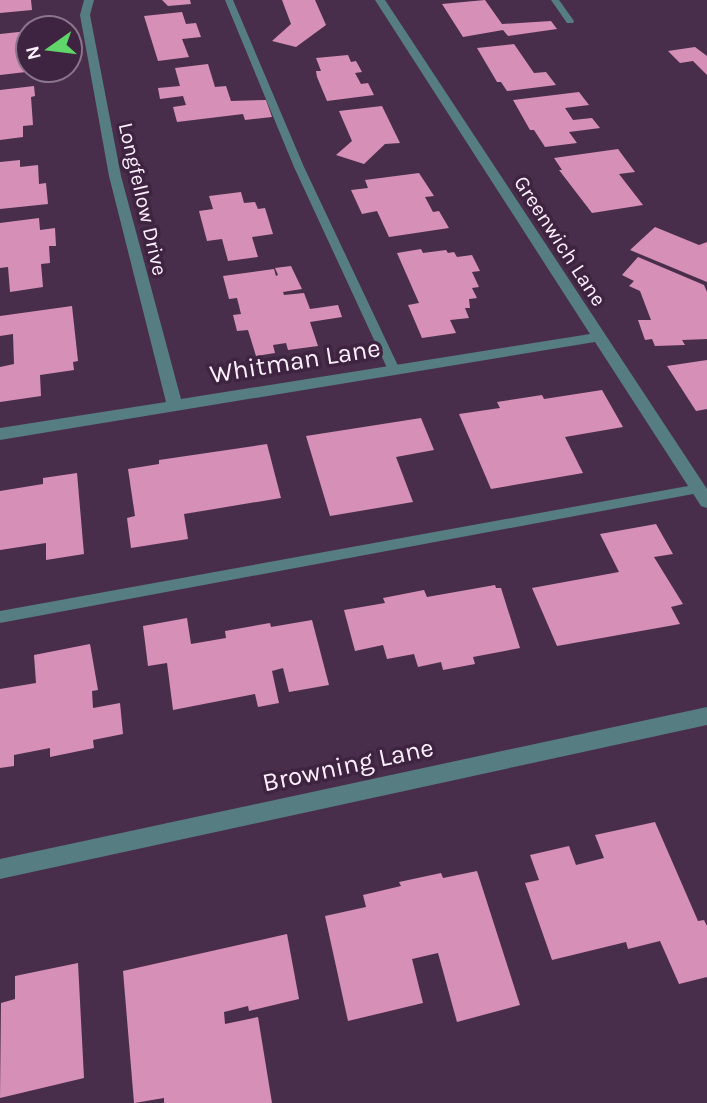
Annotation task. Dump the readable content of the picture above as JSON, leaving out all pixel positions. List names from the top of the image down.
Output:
{
  "streets": {
    "street": [
      "Longfellow Drive",
      "Greenwich Lane",
      "Whitman Lane",
      "Browning Lane"
    ]
  },
  "crossings": [
    ["Longfellow Drive", "Whitman Lane"],
    ["Greenwich Lane", "Whitman Lane"]
  ],
  "north": "left"
}
